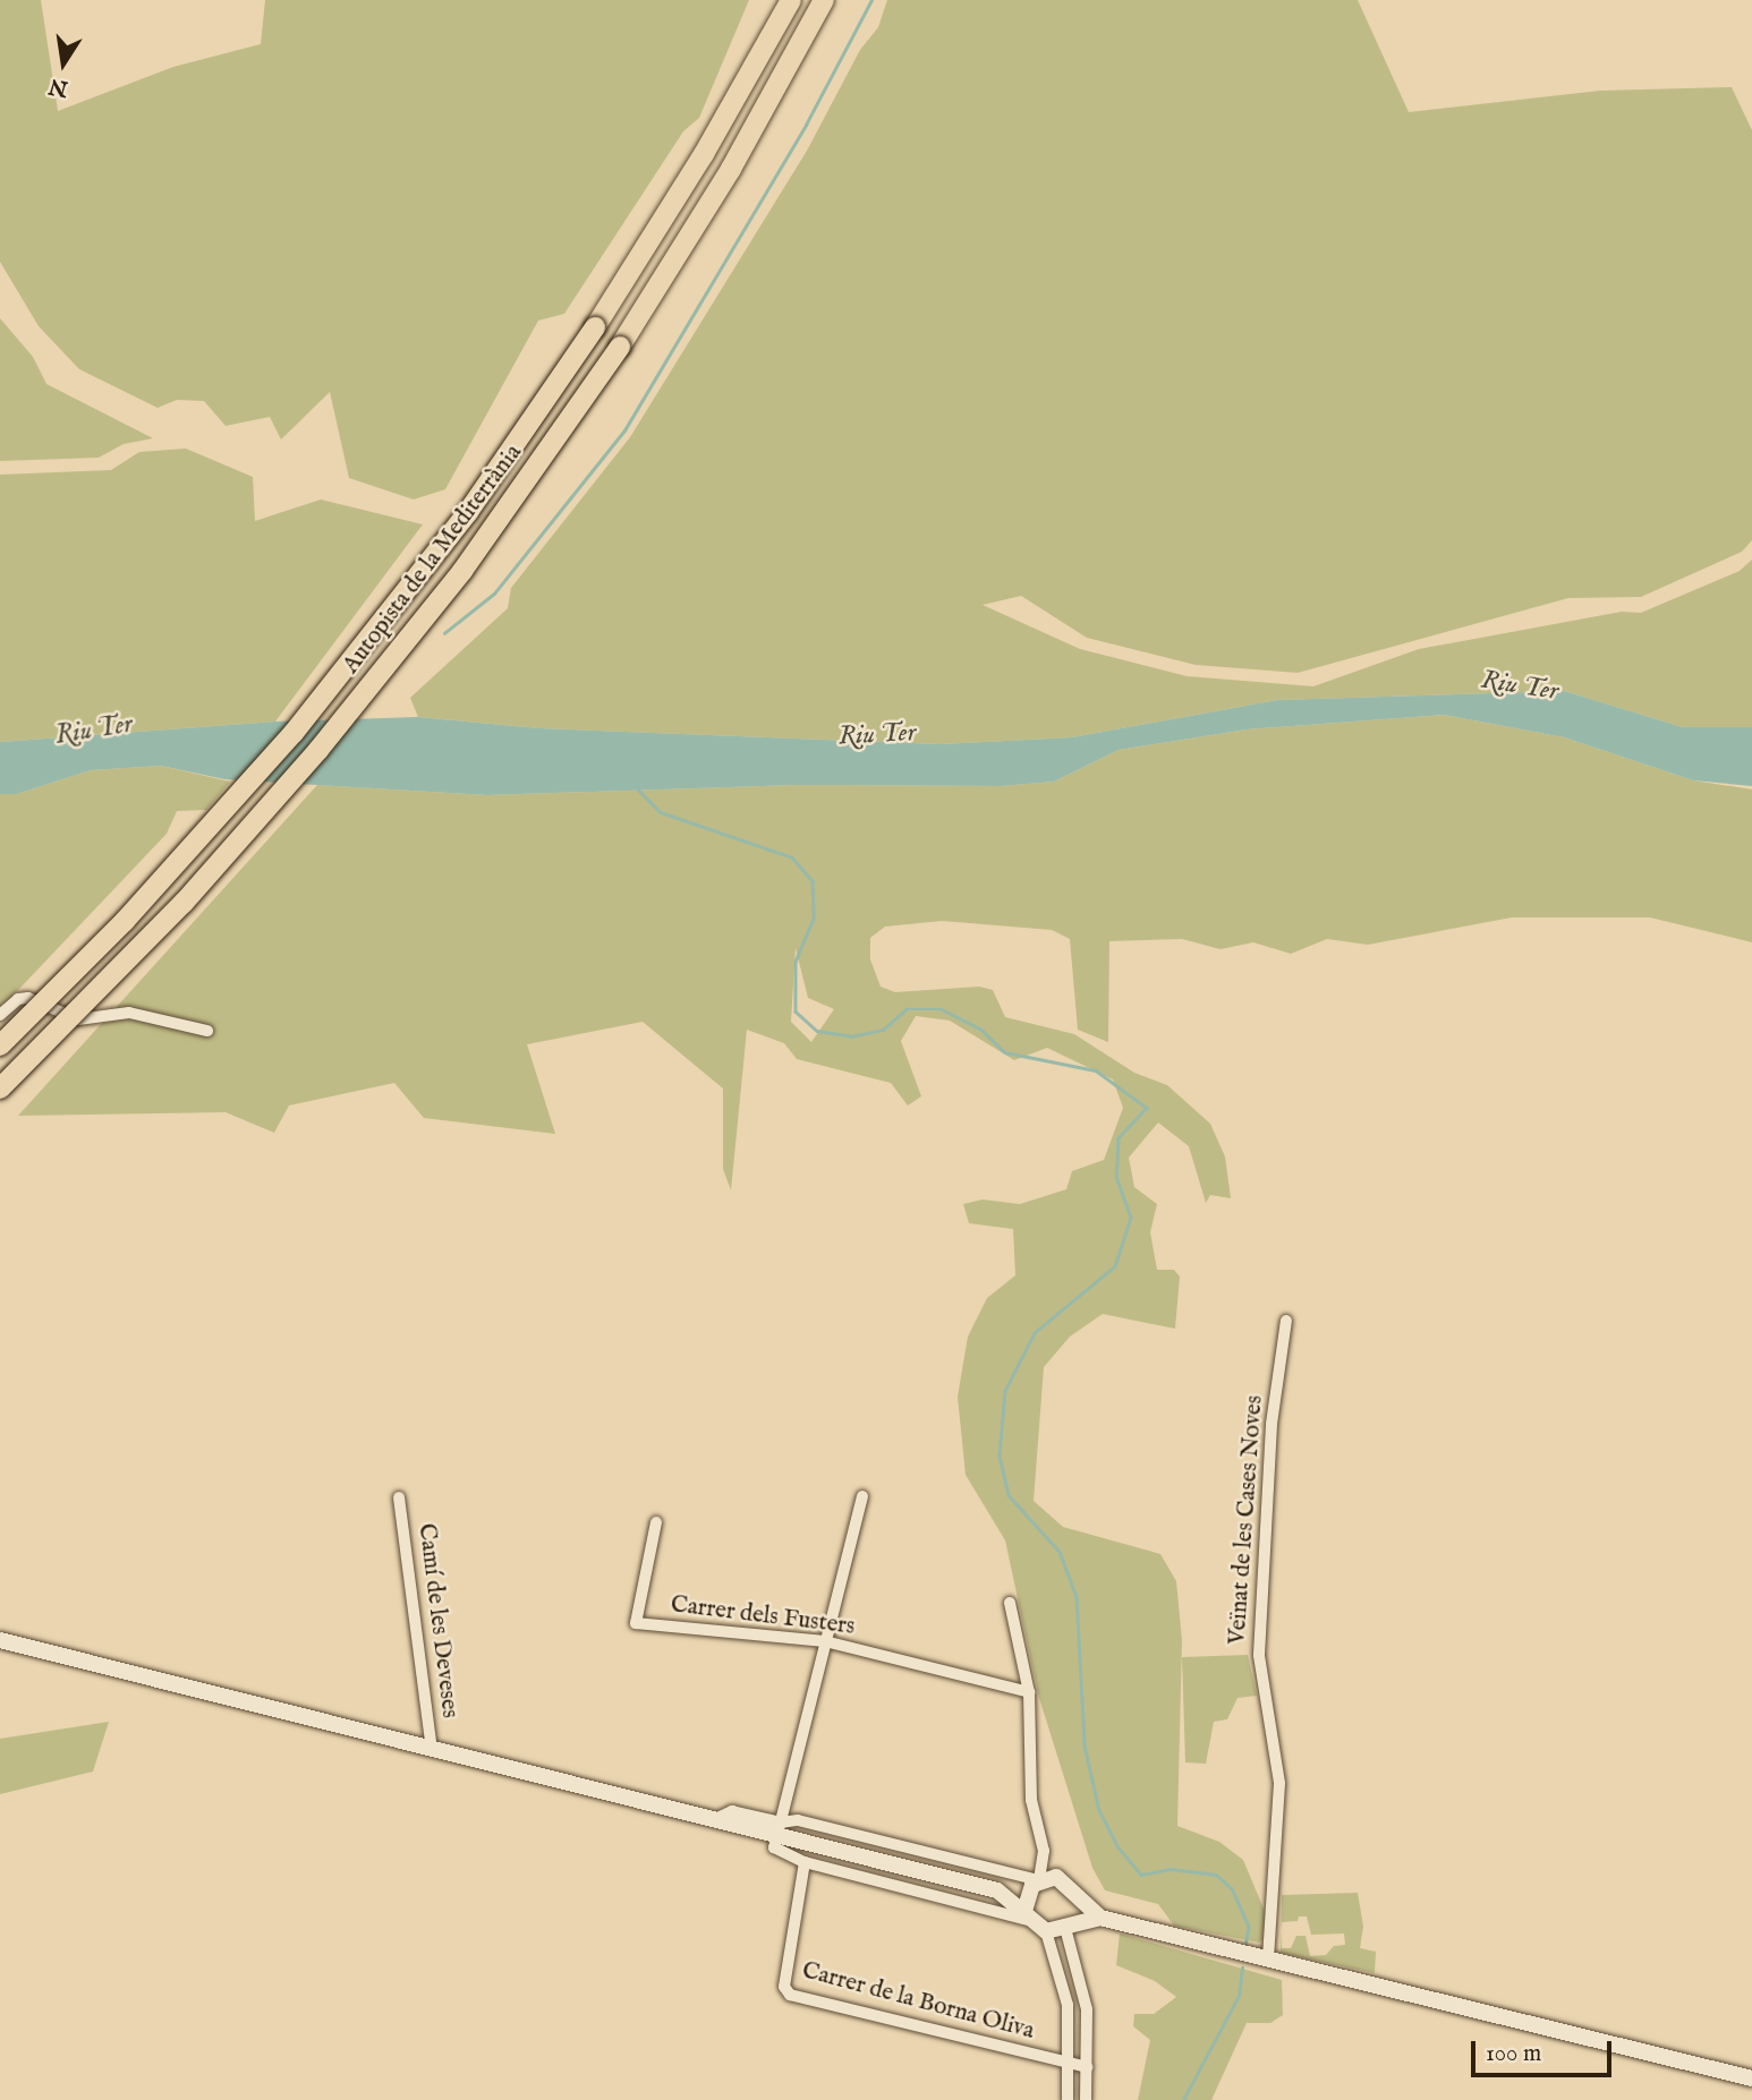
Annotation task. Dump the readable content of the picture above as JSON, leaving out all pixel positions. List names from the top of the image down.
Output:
{
  "streets": {
    "highway": ["Autopista de la Mediterrània"],
    "street": [
      "Veïnat de les Cases Noves",
      "Carrer dels Fusters",
      "Camí de les Deveses",
      "Carrer de la Borna Oliva"
    ]
  },
  "water": ["Riu Ter"],
  "scale_bar": "100 m",
  "north": "bottom"
}
